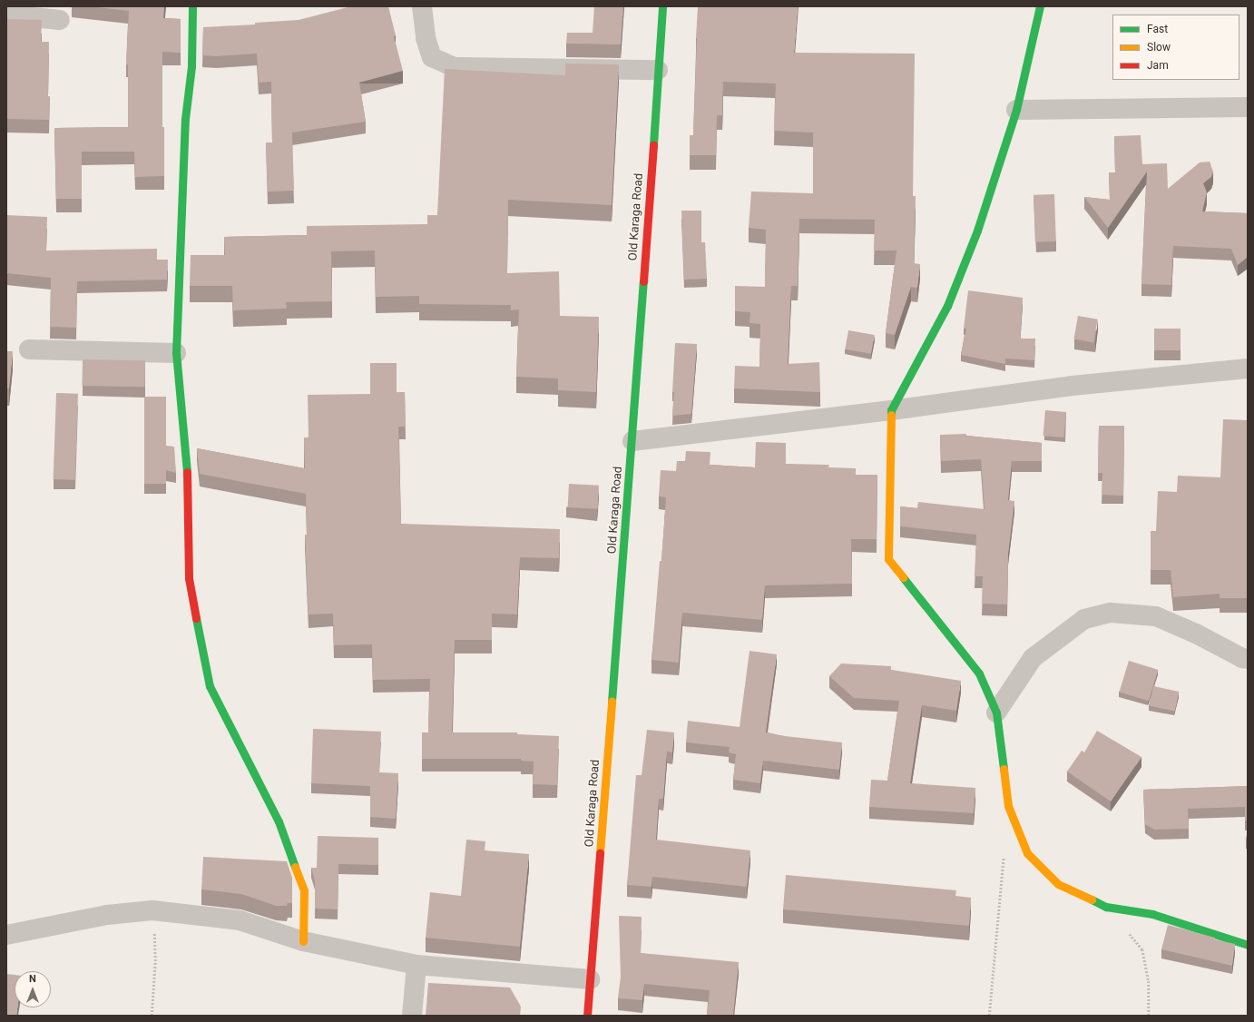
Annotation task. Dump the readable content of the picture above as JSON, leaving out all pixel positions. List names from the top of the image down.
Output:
{
  "streets": {
    "street": ["Old Karaga Road"]
  },
  "legend": ["Fast", "Slow", "Jam"],
  "north": "top"
}
